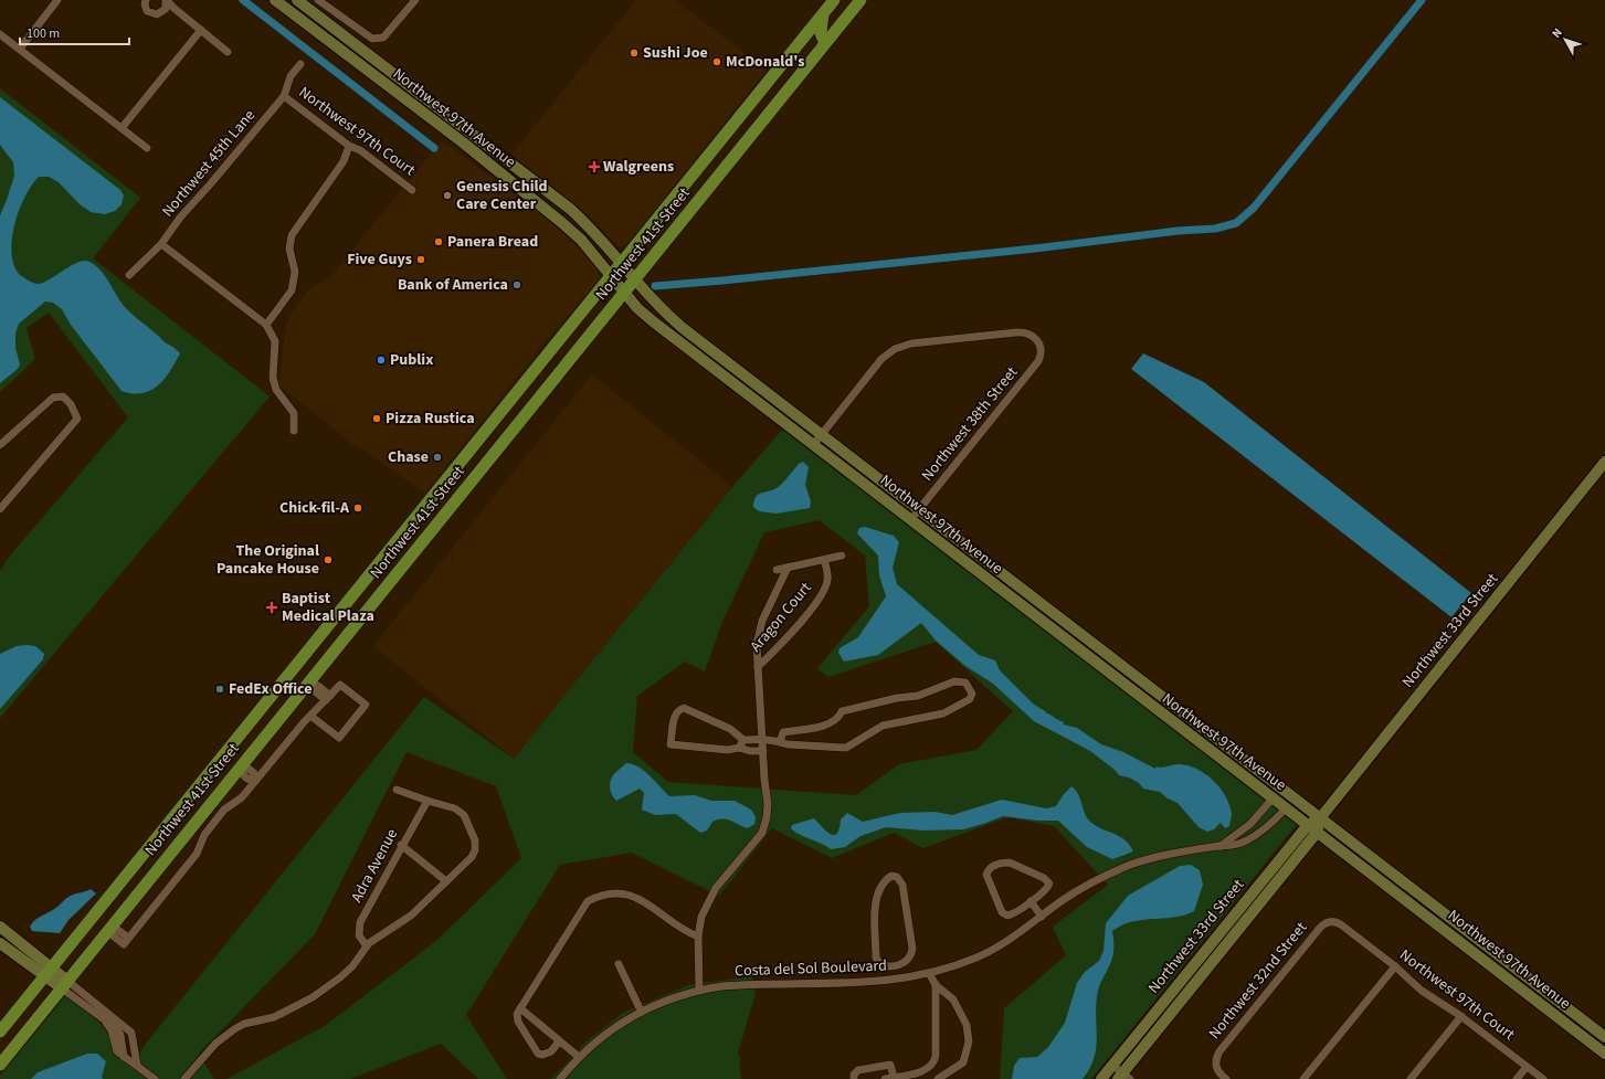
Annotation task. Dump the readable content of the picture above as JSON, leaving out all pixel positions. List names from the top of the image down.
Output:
{
  "streets": {
    "main road": ["Northwest 41st Street"],
    "street": [
      "Northwest 97th Avenue",
      "Northwest 97th Court",
      "Northwest 45th Lane",
      "Northwest 38th Street",
      "Aragon Court",
      "Northwest 33rd Street",
      "Adra Avenue",
      "Costa del Sol Boulevard",
      "Northwest 32nd Street"
    ]
  },
  "crossings": [
    ["Northwest 97th Avenue", "Northwest 41st Street"],
    ["Northwest 97th Avenue", "Northwest 38th Street"],
    ["Northwest 97th Avenue", "Northwest 33rd Street"],
    ["Northwest 97th Avenue", "Costa del Sol Boulevard"],
    ["Northwest 97th Court", "Northwest 45th Lane"],
    ["Northwest 97th Court", "Northwest 32nd Street"]
  ],
  "places": {
    "other": [
      "Sushi Joe",
      "McDonald's",
      "Genesis Child Care Center",
      "Panera Bread",
      "Five Guys",
      "Bank of America",
      "Publix",
      "Pizza Rustica",
      "Chase",
      "Chick-fil-A",
      "The Original Pancake House",
      "FedEx Office"
    ],
    "health": ["Walgreens", "Baptist Medical Plaza"]
  },
  "scale_bar": "100 m",
  "north": "top left"
}
